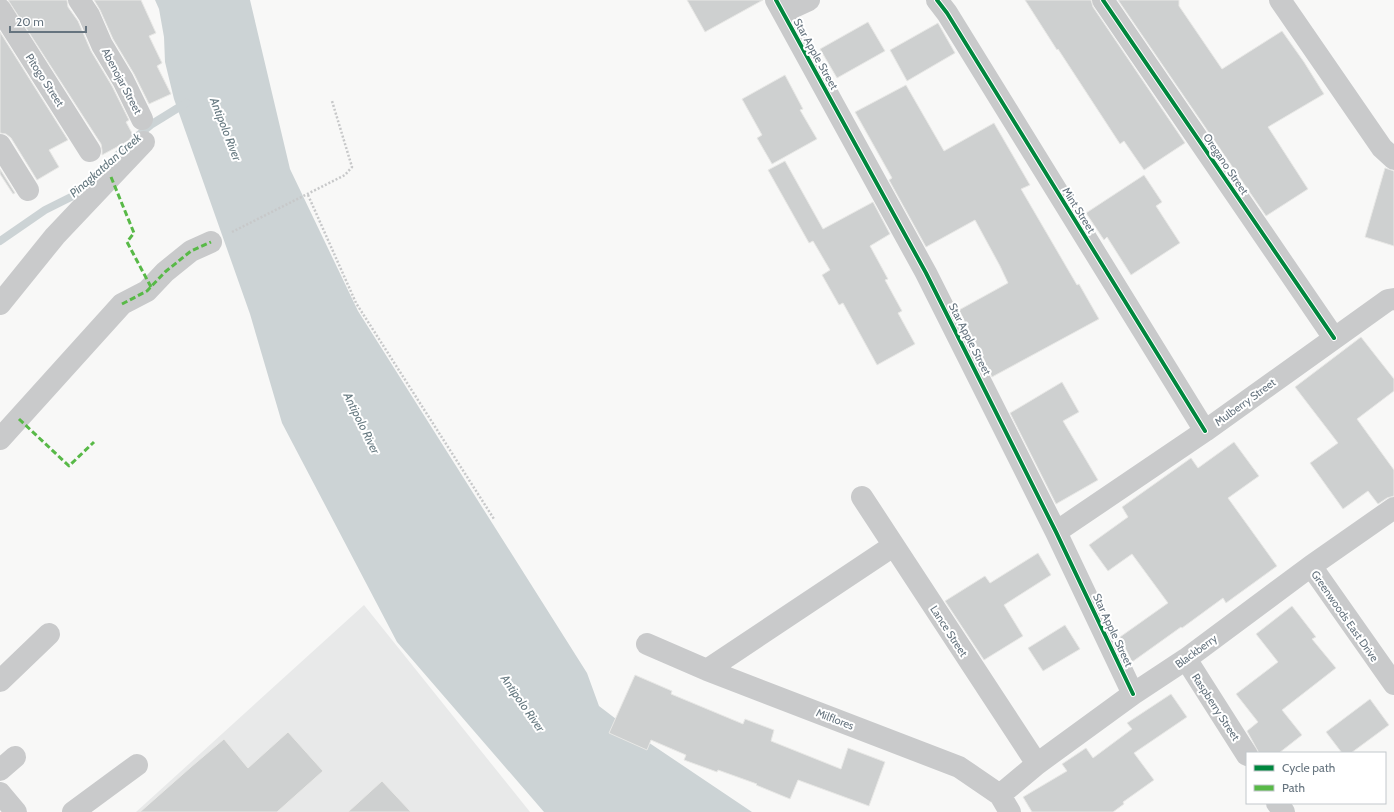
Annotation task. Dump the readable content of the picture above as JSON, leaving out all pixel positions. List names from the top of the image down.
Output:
{
  "streets": {
    "street": [
      "Star Apple Street",
      "Pitogo Street",
      "Abenojar Street",
      "Oregano Street",
      "Mint Street",
      "Mulberry Street",
      "Greenwoods East Drive",
      "Lance Street",
      "Blackberry",
      "Raspberry Street",
      "Milflores"
    ]
  },
  "crossings": [
    ["Star Apple Street", "Mulberry Street"],
    ["Star Apple Street", "Blackberry"],
    ["Oregano Street", "Mulberry Street"],
    ["Mint Street", "Mulberry Street"],
    ["Greenwoods East Drive", "Blackberry"],
    ["Lance Street", "Blackberry"],
    ["Blackberry", "Raspberry Street"],
    ["Blackberry", "Milflores"]
  ],
  "water": ["Antipolo River", "Pinagkatdan Creek"],
  "legend": ["Cycle path", "Path"],
  "scale_bar": "20 m"
}
